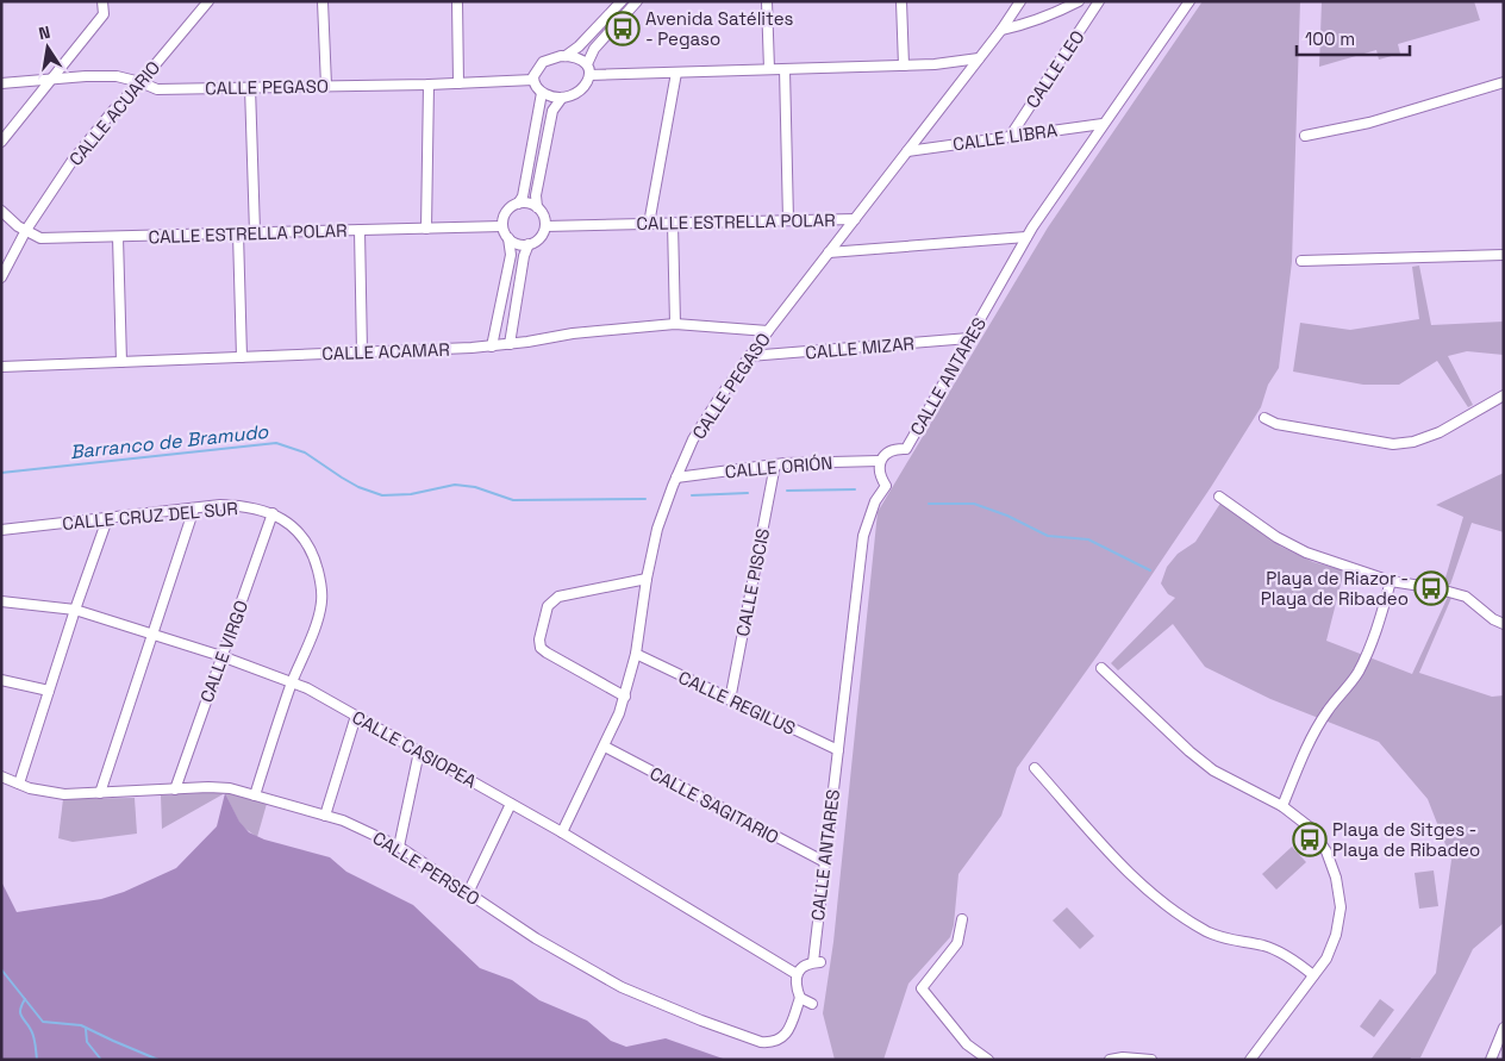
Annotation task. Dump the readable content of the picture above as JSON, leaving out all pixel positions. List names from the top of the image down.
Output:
{
  "streets": {
    "street": [
      "CALLE LEO",
      "CALLE PEGASO",
      "CALLE ACUARIO",
      "CALLE LIBRA",
      "CALLE ESTRELLA POLAR",
      "CALLE MIZAR",
      "CALLE ACAMAR",
      "CALLE ANTARES",
      "CALLE ORIÓN",
      "CALLE CRUZ DEL SUR",
      "CALLE PISCIS",
      "CALLE VIRGO",
      "CALLE REGILUS",
      "CALLE CASIOPEA",
      "CALLE SAGITARIO",
      "CALLE PERSEO"
    ]
  },
  "crossings": [
    ["CALLE LEO", "CALLE LIBRA"],
    ["CALLE PEGASO", "CALLE ACUARIO"],
    ["CALLE PEGASO", "CALLE LIBRA"],
    ["CALLE PEGASO", "CALLE ESTRELLA POLAR"],
    ["CALLE PEGASO", "CALLE MIZAR"],
    ["CALLE PEGASO", "CALLE ACAMAR"],
    ["CALLE PEGASO", "CALLE ORIÓN"],
    ["CALLE PEGASO", "CALLE REGILUS"],
    ["CALLE PEGASO", "CALLE CASIOPEA"],
    ["CALLE PEGASO", "CALLE SAGITARIO"],
    ["CALLE ACUARIO", "CALLE ESTRELLA POLAR"],
    ["CALLE LIBRA", "CALLE ANTARES"],
    ["CALLE MIZAR", "CALLE ANTARES"],
    ["CALLE ANTARES", "CALLE ORIÓN"],
    ["CALLE ANTARES", "CALLE REGILUS"],
    ["CALLE ANTARES", "CALLE CASIOPEA"],
    ["CALLE ANTARES", "CALLE SAGITARIO"],
    ["CALLE ORIÓN", "CALLE PISCIS"],
    ["CALLE CRUZ DEL SUR", "CALLE VIRGO"],
    ["CALLE CRUZ DEL SUR", "CALLE CASIOPEA"],
    ["CALLE CRUZ DEL SUR", "CALLE PERSEO"],
    ["CALLE PISCIS", "CALLE REGILUS"],
    ["CALLE VIRGO", "CALLE CASIOPEA"],
    ["CALLE VIRGO", "CALLE PERSEO"]
  ],
  "water": ["Barranco de Bramudo"],
  "places": {
    "bus stop": ["Avenida Satélites - Pegaso", "Playa de Riazor - Playa de Ribadeo", "Playa de Sitges - Playa de Ribadeo"]
  },
  "scale_bar": "100 m",
  "north": "top"
}
